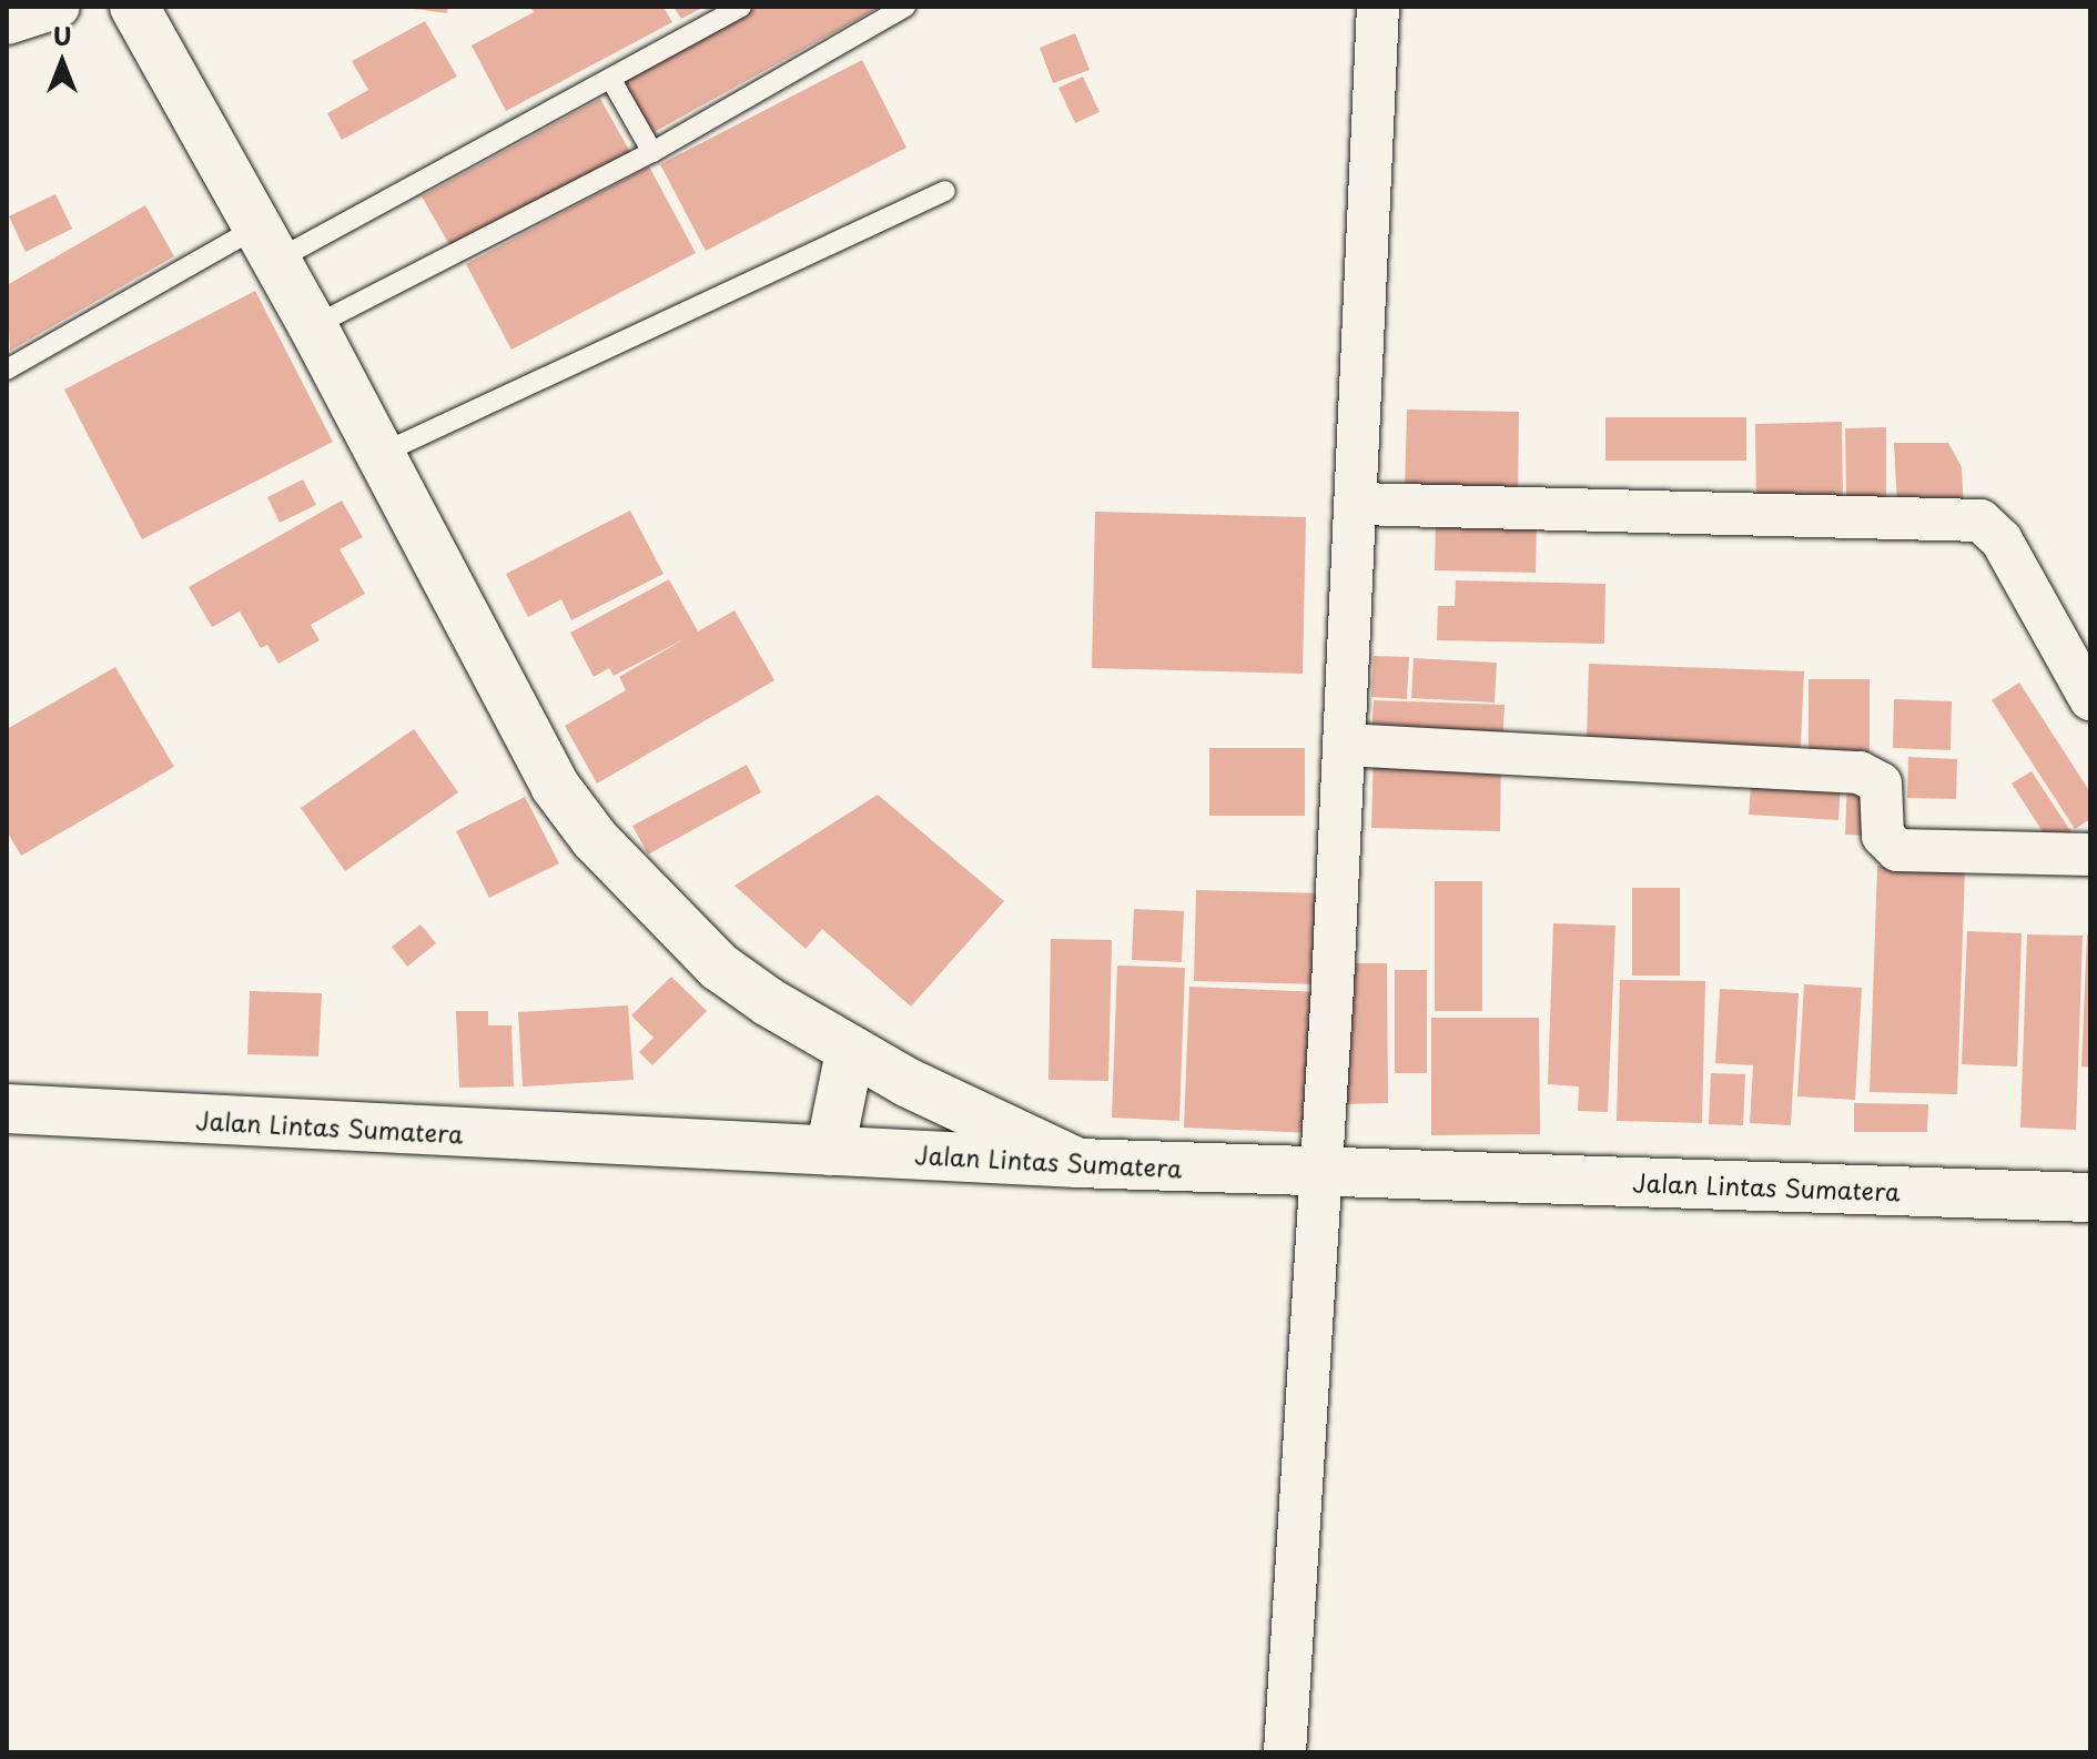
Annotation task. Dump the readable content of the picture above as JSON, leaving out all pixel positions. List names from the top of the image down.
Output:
{
  "streets": {
    "main road": ["Jalan Lintas Sumatera"]
  },
  "north": "top"
}
